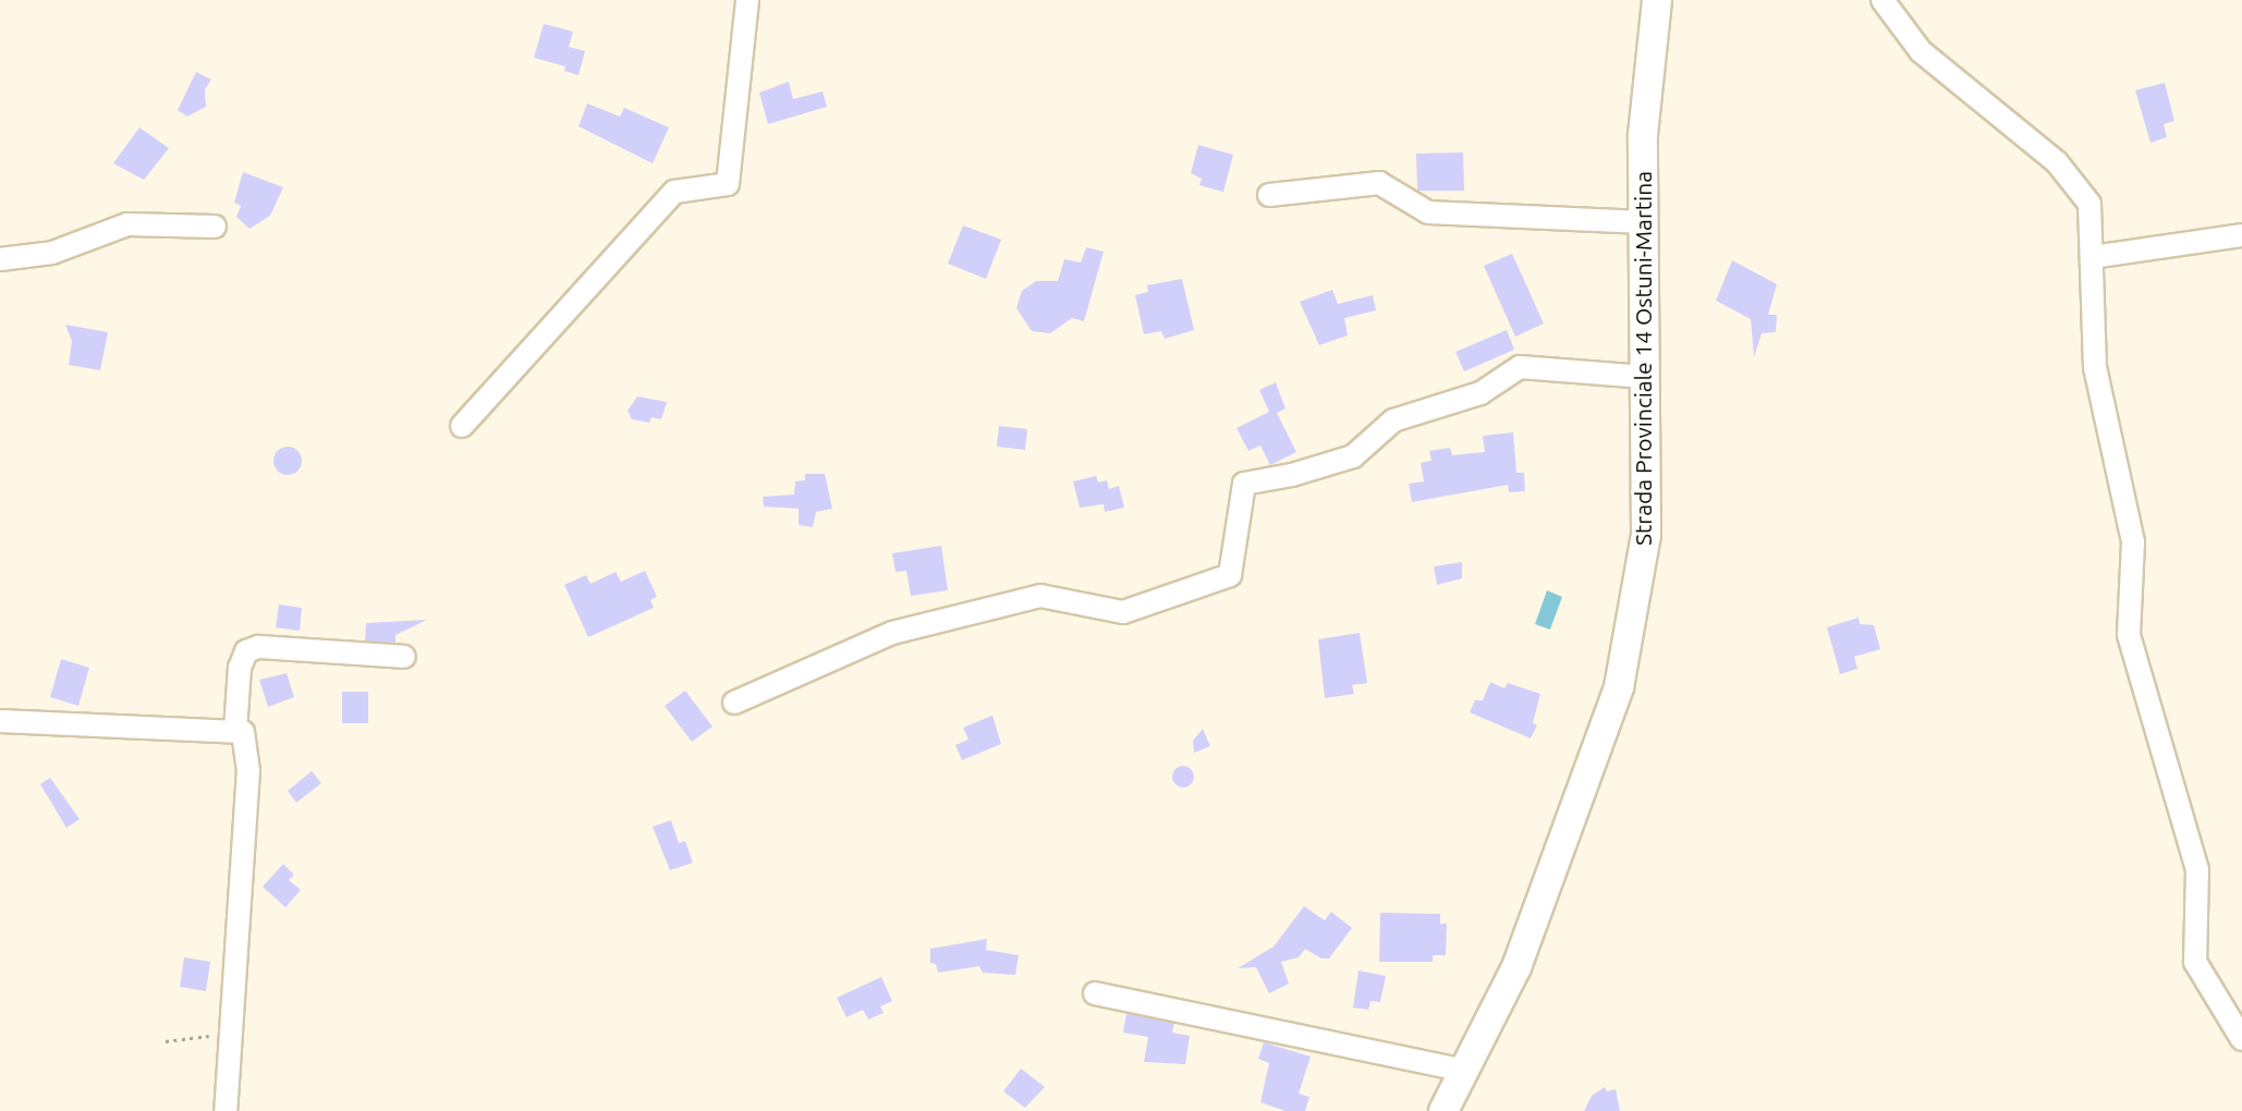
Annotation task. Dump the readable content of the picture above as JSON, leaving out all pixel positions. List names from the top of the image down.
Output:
{
  "streets": {
    "main road": ["Strada Provinciale 14 Ostuni-Martina"]
  }
}
